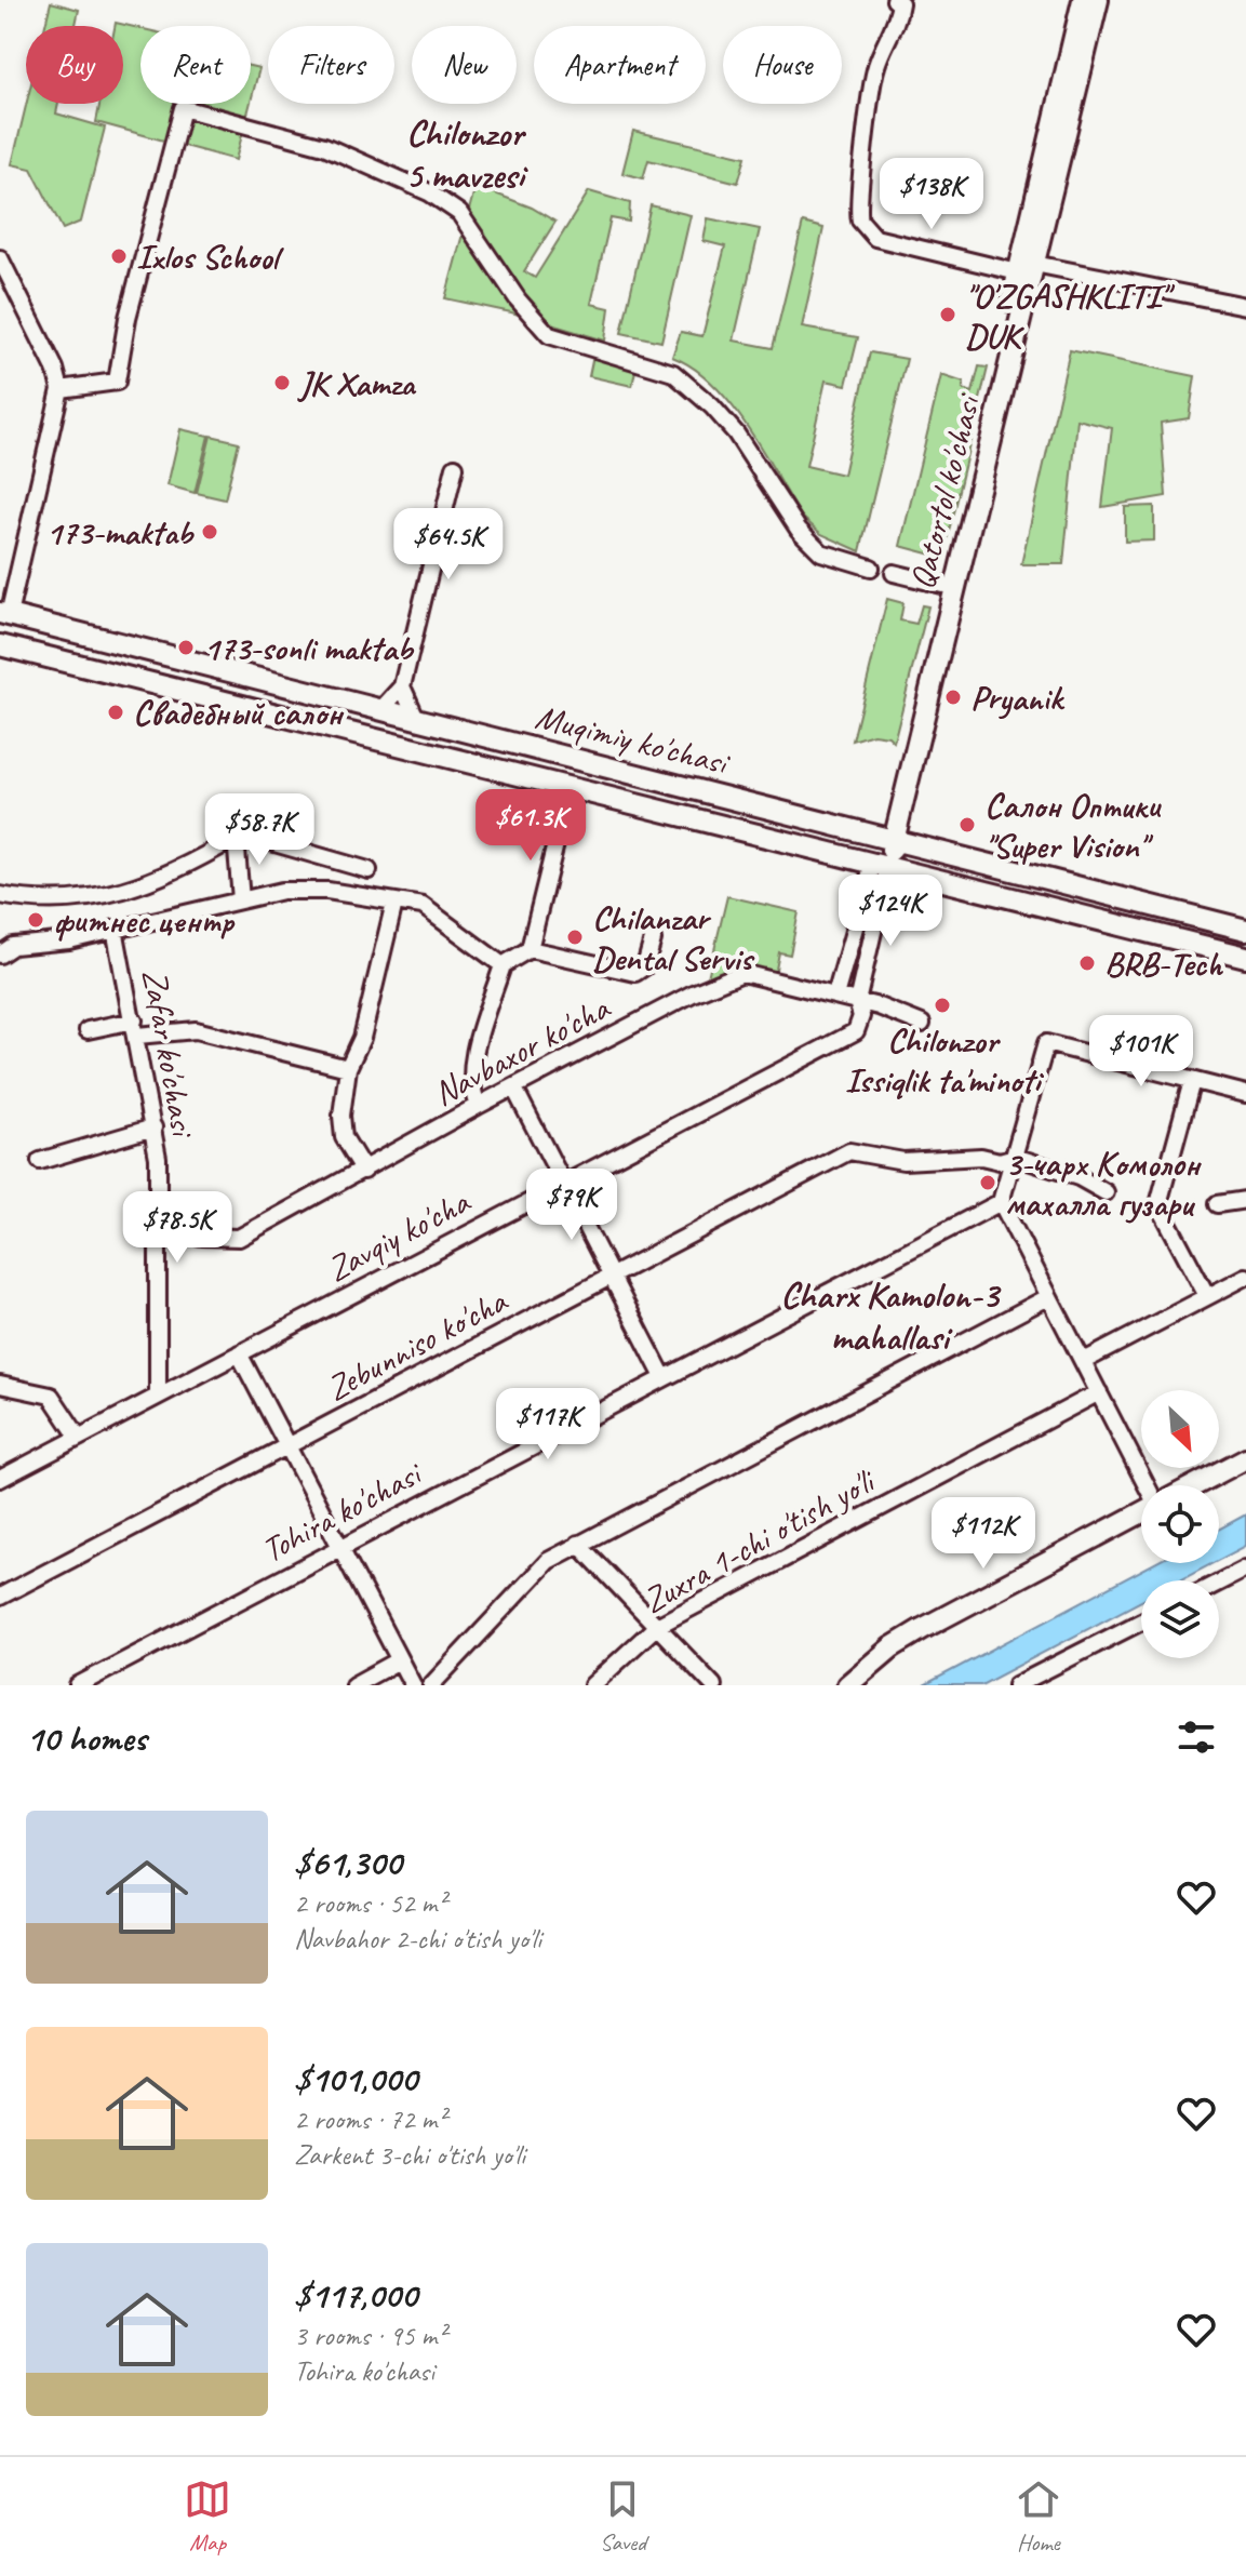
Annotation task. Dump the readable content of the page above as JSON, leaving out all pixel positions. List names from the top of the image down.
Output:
{
  "streets": {
    "main road": ["Qatortol ko'chasi", "Muqimiy ko'chasi"],
    "street": [
      "Navbaxor ko'cha",
      "Zafar ko'chasi",
      "Zavqiy ko'cha",
      "Zebunniso ko'cha",
      "Tohira ko'chasi",
      "Zuxra 1-chi o'tish yo'li"
    ]
  },
  "crossings": [
    ["Qatortol ko'chasi", "Muqimiy ko'chasi"],
    ["Qatortol ko'chasi", "Navbaxor ko'cha"],
    ["Qatortol ko'chasi", "Zavqiy ko'cha"],
    ["Navbaxor ko'cha", "Zafar ko'chasi"],
    ["Navbaxor ko'cha", "Zavqiy ko'cha"],
    ["Zafar ko'chasi", "Zavqiy ko'cha"]
  ],
  "districts": ["Chilonzor 5 mavzesi", "Charx Kamolon-3 mahallasi"],
  "places": [
    "Ixlos School",
    "\"O'ZGASHKLITI\" DUK",
    "JK Xamza",
    "173-maktab",
    "173-sonli maktab",
    "Pryanik",
    "Свадебный салон",
    "Салон Оптики \"Super Vision\"",
    "фитнес центр",
    "Chilаnzаr Dental Servis",
    "BRB-Tech",
    "Chilonzor Issiqlik ta'minoti",
    "3-чарх Комолон махалла гузари"
  ],
  "north": "bottom right",
  "page": {
    "chip": [
      "Buy",
      "Rent",
      "Filters",
      "New",
      "Apartment",
      "House"
    ],
    "price": [
      "$138K",
      "$64.5K",
      "$61.3K",
      "$58.7K",
      "$124K",
      "$101K",
      "$79K",
      "$78.5K",
      "$117K",
      "$112K"
    ],
    "heading": "10 homes",
    "list": [
      {
        "name": "$61,300",
        "note": "2 rooms · 52 m² · Navbahor 2-chi o'tish yo'li"
      },
      {
        "name": "$101,000",
        "note": "2 rooms · 72 m² · Zarkent 3-chi o'tish yo'li"
      },
      {
        "name": "$117,000",
        "note": "3 rooms · 95 m² · Tohira ko'chasi"
      }
    ],
    "tabs": ["Map", "Saved", "Home"]
  }
}
